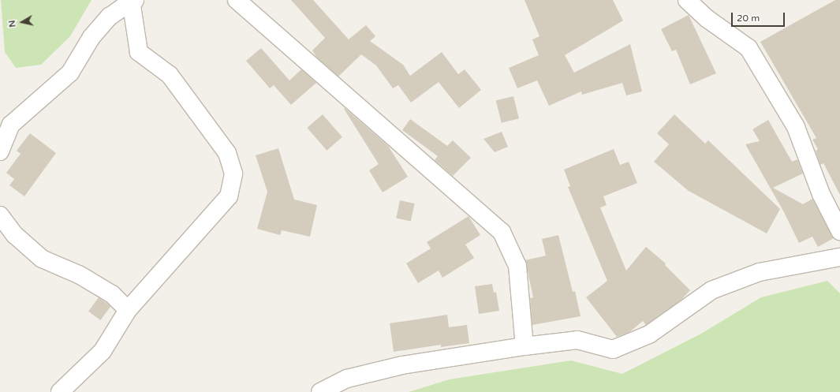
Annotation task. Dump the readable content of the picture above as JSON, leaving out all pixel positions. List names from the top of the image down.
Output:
{
  "scale_bar": "20 m",
  "north": "left"
}
